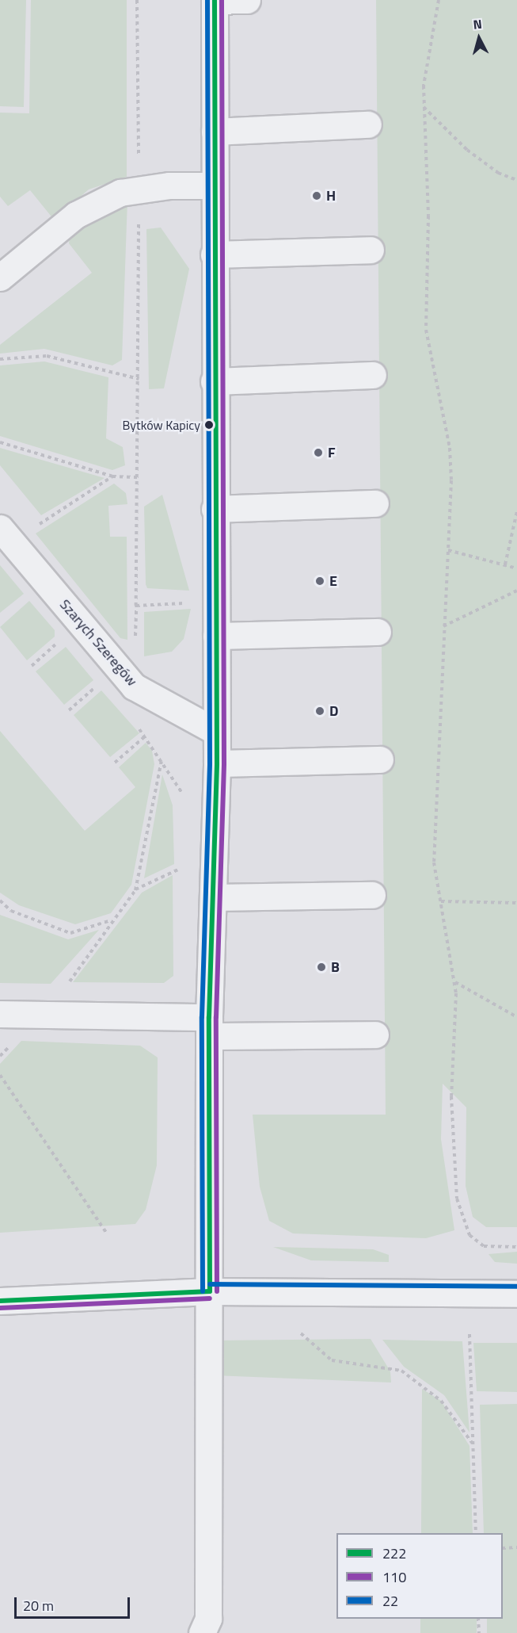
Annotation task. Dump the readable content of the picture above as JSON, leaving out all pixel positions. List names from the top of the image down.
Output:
{
  "streets": {
    "street": ["Szarych Szeregów"]
  },
  "places": [
    "H",
    "Bytków Kapicy",
    "F",
    "E",
    "D",
    "B"
  ],
  "lines": ["transit line 222", "transit line 110", "transit line 22"],
  "legend": ["222", "110", "22"],
  "scale_bar": "20 m",
  "north": "top"
}
